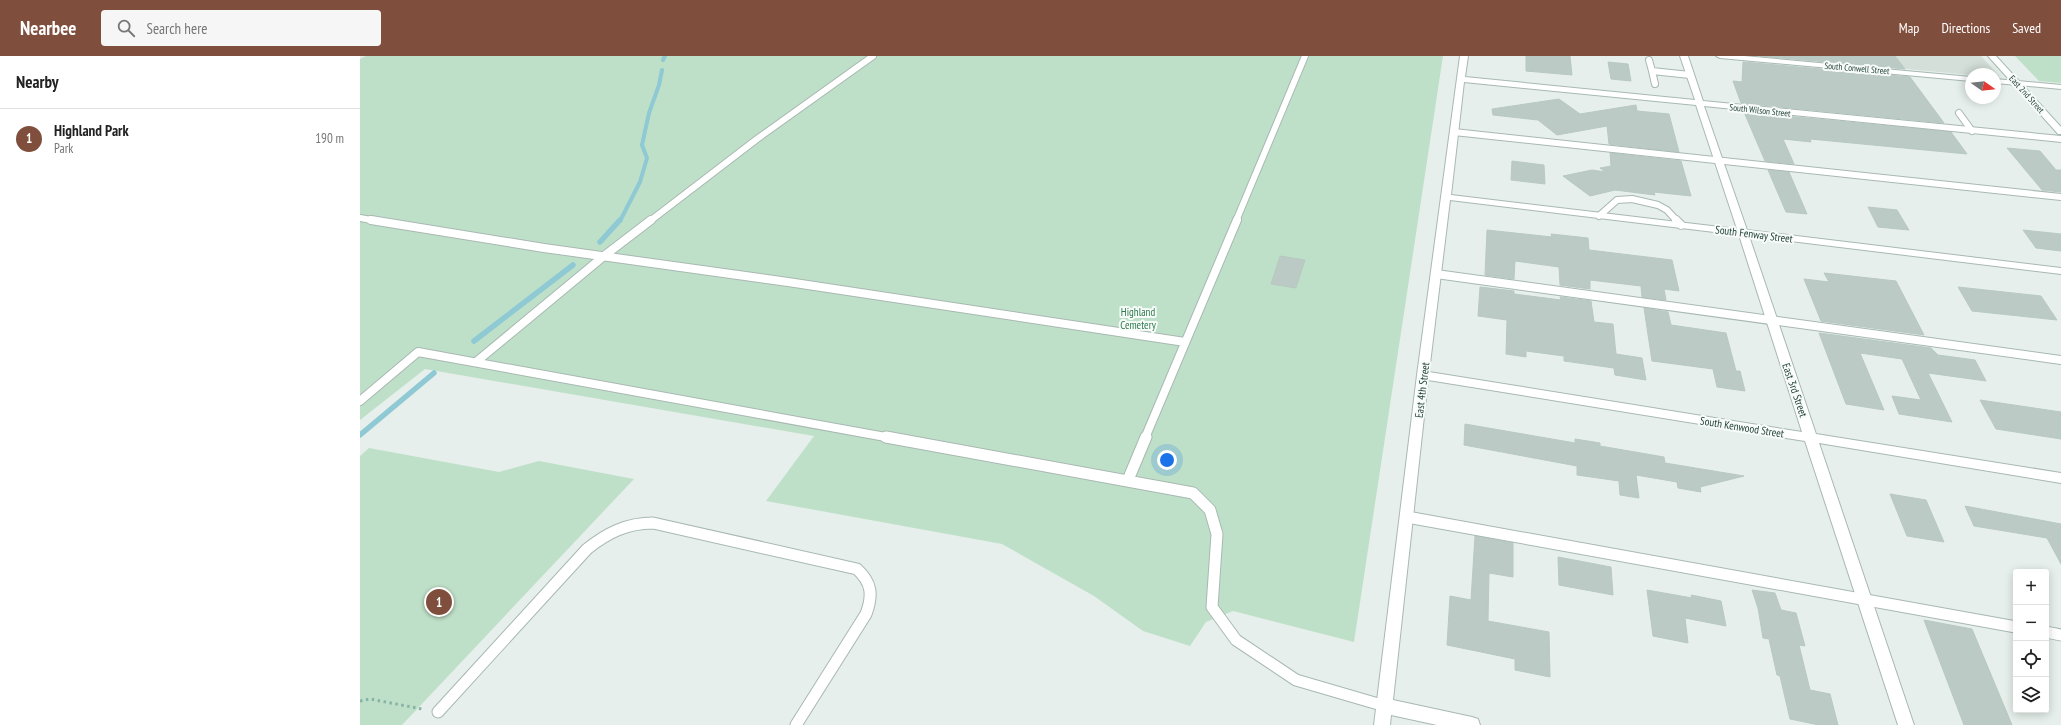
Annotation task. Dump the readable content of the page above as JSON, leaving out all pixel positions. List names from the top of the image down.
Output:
{
  "streets": {
    "street": [
      "South Conwell Street",
      "East 2nd Street",
      "South Wilson Street",
      "South Fenway Street",
      "East 4th Street",
      "East 3rd Street",
      "South Kenwood Street"
    ]
  },
  "crossings": [
    ["South Wilson Street", "East 4th Street"],
    ["South Wilson Street", "East 3rd Street"],
    ["South Fenway Street", "East 4th Street"],
    ["South Fenway Street", "East 3rd Street"],
    ["East 4th Street", "South Kenwood Street"],
    ["East 3rd Street", "South Kenwood Street"]
  ],
  "parks": ["Highland Cemetery"],
  "north": "right",
  "page": {
    "header": "Nearbee",
    "search": "Search here",
    "nav": ["Map", "Directions", "Saved"],
    "heading": "Nearby",
    "list": [
      {
        "mark": "1",
        "name": "Highland Park",
        "note": "Park",
        "value": "190 m"
      }
    ],
    "map_buttons": ["+", "−"],
    "pins": "1"
  }
}
